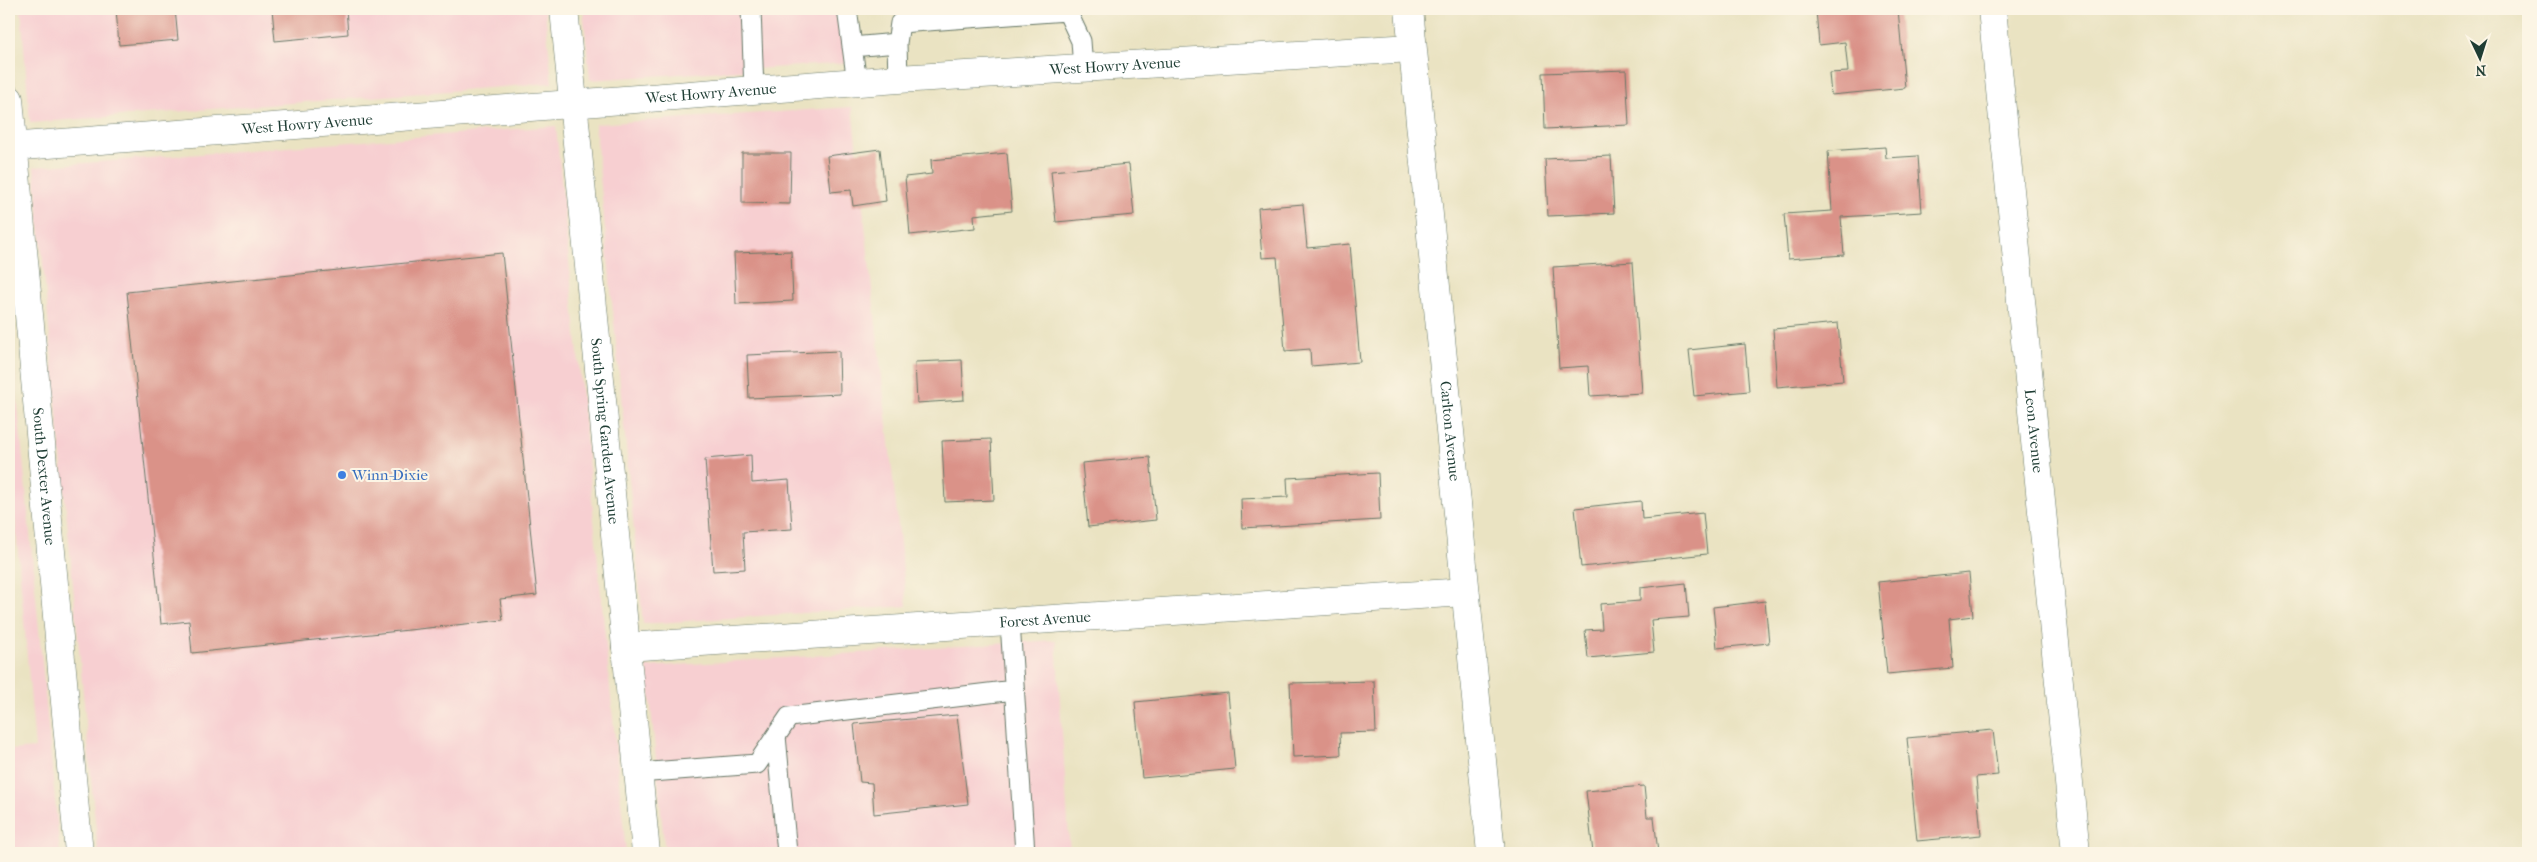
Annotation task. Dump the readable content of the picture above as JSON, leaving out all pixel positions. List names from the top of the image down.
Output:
{
  "streets": {
    "main road": [
      "West Howry Avenue",
      "South Spring Garden Avenue",
      "Carlton Avenue",
      "Leon Avenue",
      "South Dexter Avenue",
      "Forest Avenue"
    ]
  },
  "crossings": [
    ["West Howry Avenue", "South Spring Garden Avenue"],
    ["West Howry Avenue", "Carlton Avenue"],
    ["West Howry Avenue", "South Dexter Avenue"],
    ["South Spring Garden Avenue", "Forest Avenue"],
    ["Carlton Avenue", "Forest Avenue"]
  ],
  "places": ["Winn-Dixie"],
  "north": "bottom"
}
